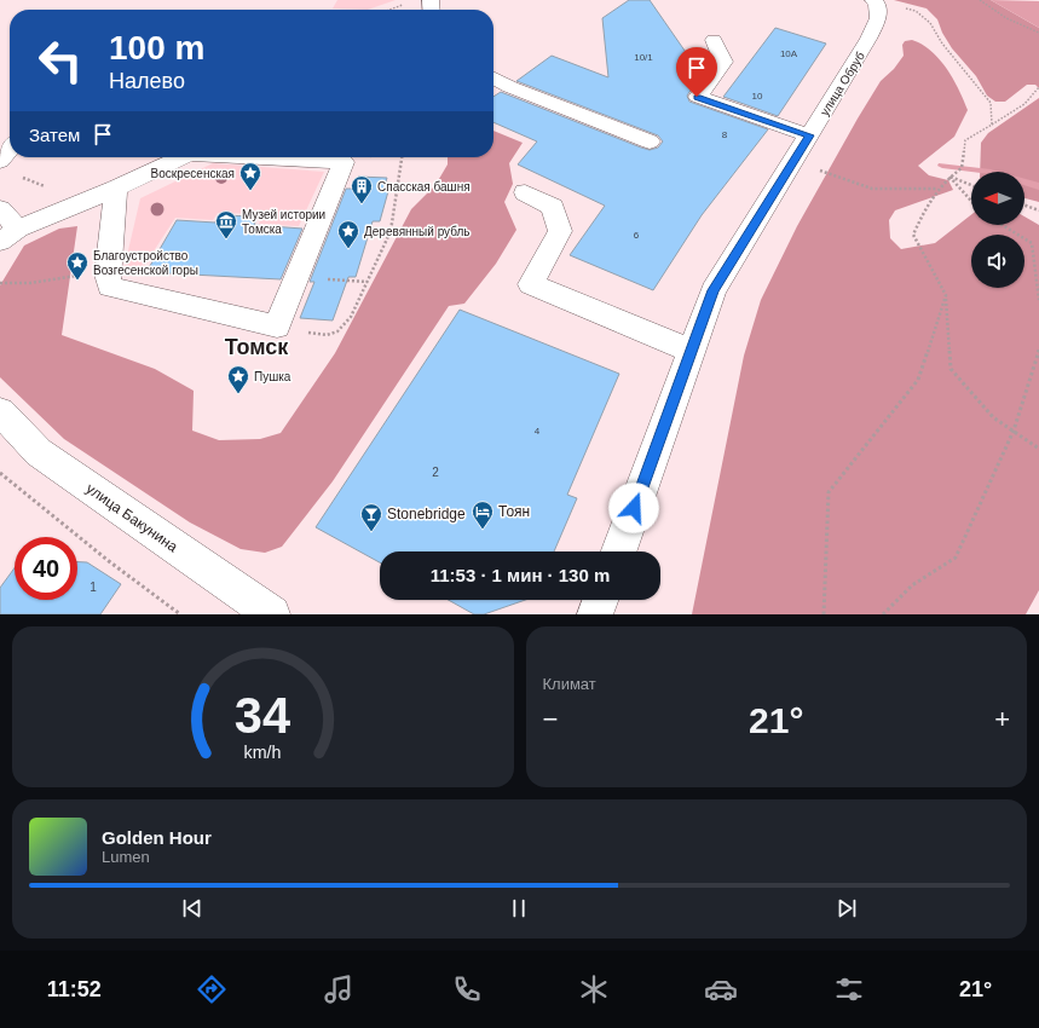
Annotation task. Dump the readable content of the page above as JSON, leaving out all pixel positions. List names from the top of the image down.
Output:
{
  "streets": {
    "street": ["улица Обруб", "улица Бакунина"]
  },
  "districts": ["Томск"],
  "places": {
    "place": [
      "Воскресенская",
      "Деревянный рубль",
      "Благоустройство Возгесенской горы",
      "Пушка"
    ],
    "building": ["Спасская башня"],
    "museum": ["Музей истории Томска"],
    "hotel": ["Тоян"],
    "bar": ["Stonebridge"]
  },
  "house_numbers": [
    "10А",
    "10/1",
    "10",
    "8",
    "6",
    "4",
    "2",
    "1"
  ],
  "north": "left",
  "page": {
    "turn": ["100 m", "Налево"],
    "then": "Затем",
    "limit": "40",
    "trip": "11:53 · 1 мин · 130 m",
    "tile": "Климат",
    "heat": ["−", "21°", "+"],
    "song": ["Golden Hour", "Lumen"],
    "tabs": ["11:52", "21°"],
    "gauge": ["34", "km/h"]
  }
}
